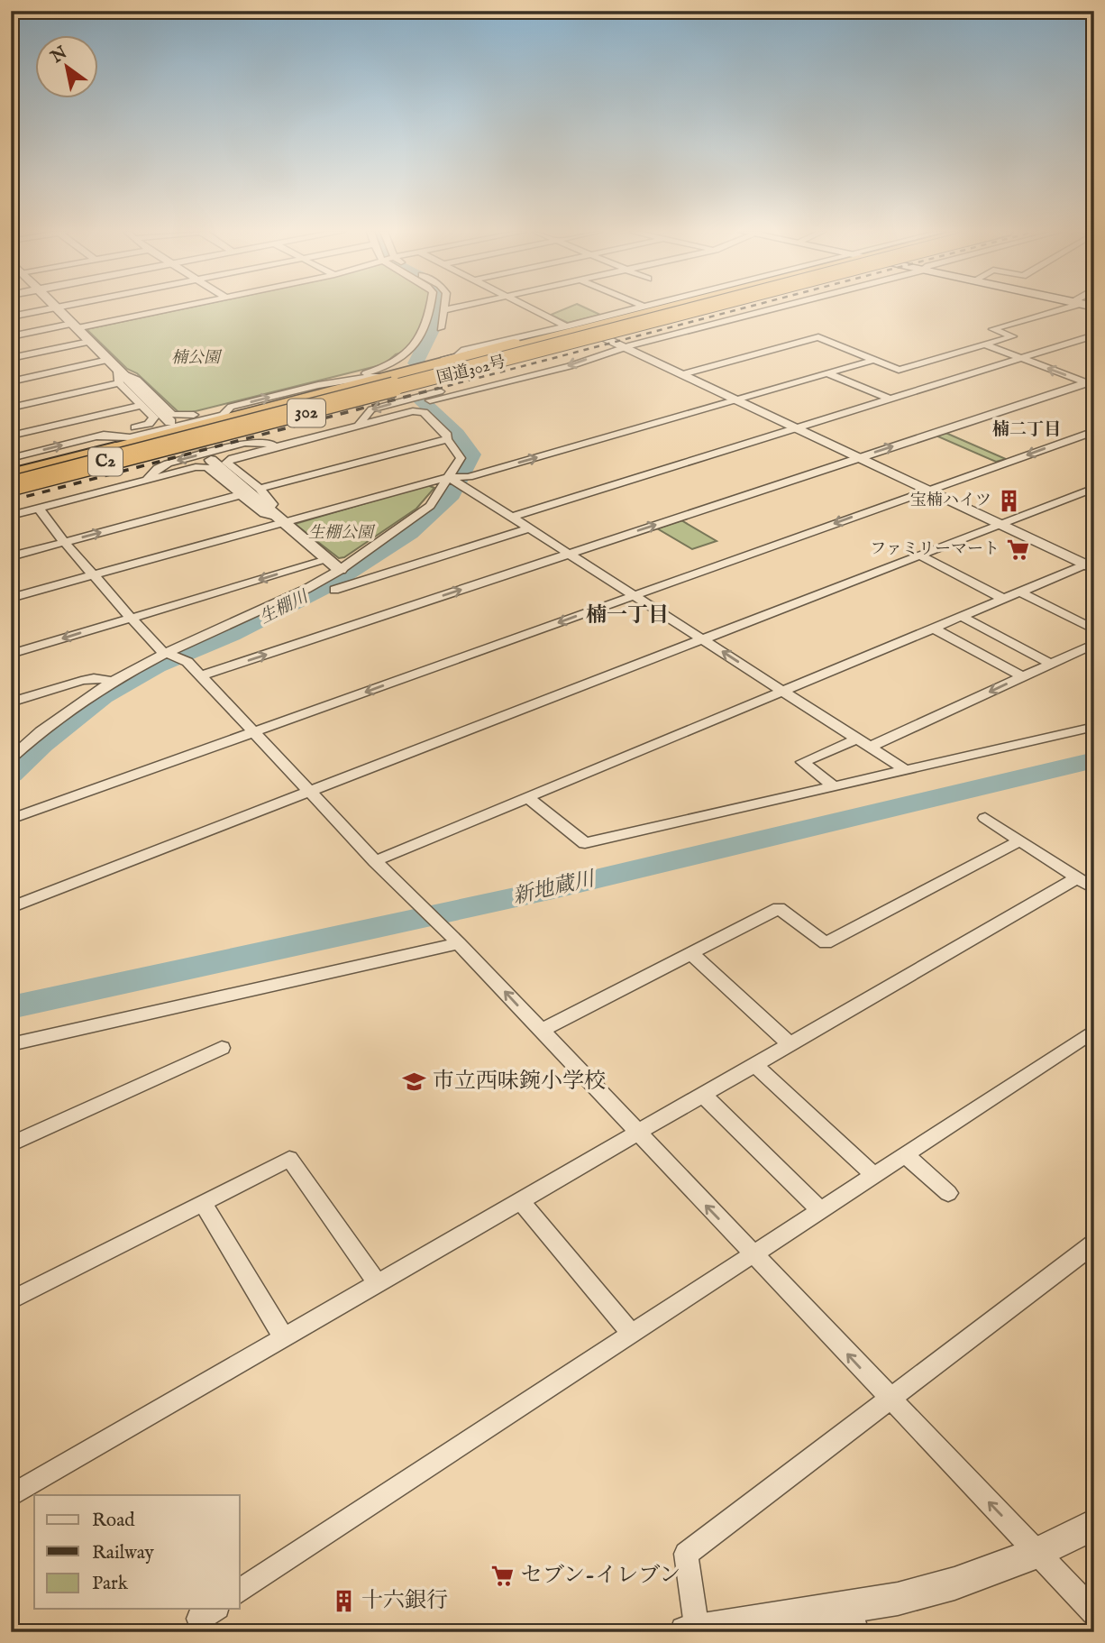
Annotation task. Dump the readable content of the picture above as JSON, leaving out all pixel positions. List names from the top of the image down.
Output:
{
  "streets": {
    "highway": ["国道302号", "302", "C2"]
  },
  "crossings": [
    ["国道302号", "C2"]
  ],
  "districts": ["楠二丁目", "楠一丁目"],
  "water": ["生棚川", "新地蔵川"],
  "parks": ["楠公園", "生棚公園"],
  "places": {
    "building": ["宝楠ハイツ", "十六銀行"],
    "supermarket": ["ファミリーマート", "セブン-イレブン"],
    "school or university": ["市立西味鋺小学校"]
  },
  "legend": ["Road", "Railway", "Park"],
  "north": "top left"
}
